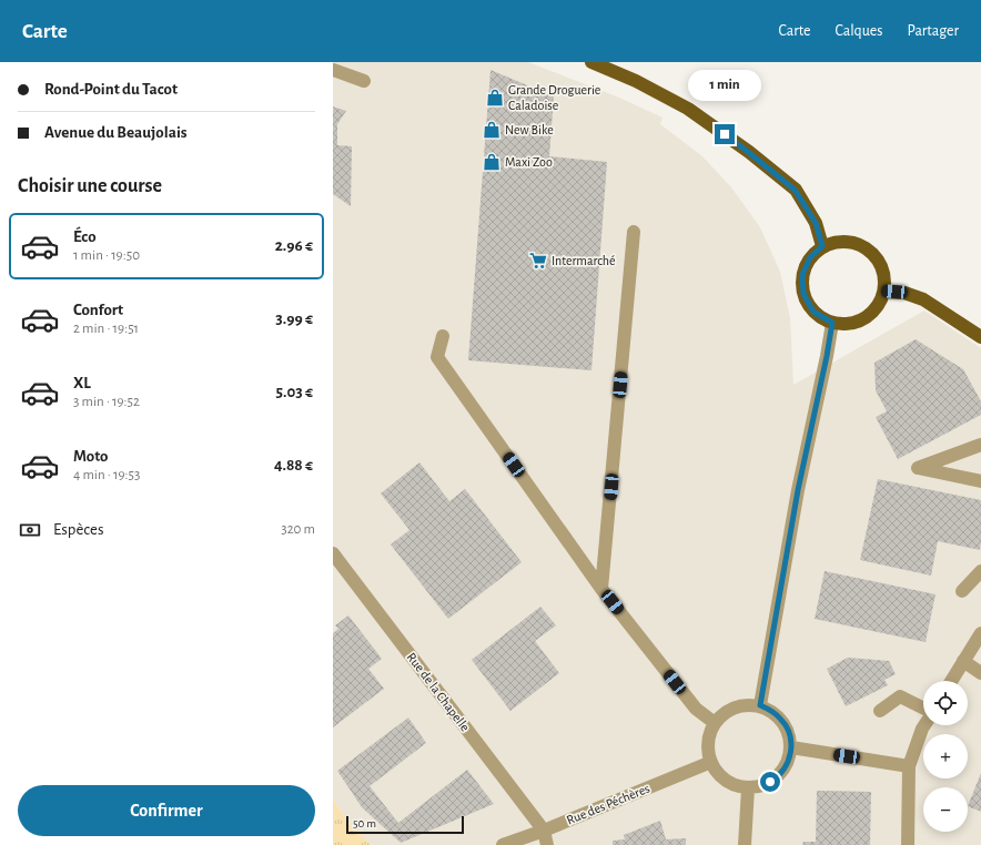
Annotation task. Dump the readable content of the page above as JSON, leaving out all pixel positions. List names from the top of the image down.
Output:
{
  "streets": {
    "street": ["Rue de la Chapelle", "Rue des Péchères"]
  },
  "crossings": [
    ["Rue de la Chapelle", "Rue des Péchères"]
  ],
  "places": {
    "shop": ["Grande Droguerie Caladoise", "New Bike", "Maxi Zoo"],
    "supermarket": ["Intermarché"]
  },
  "scale_bar": "50 m",
  "page": {
    "header": "Carte",
    "nav": ["Carte", "Calques", "Partager"],
    "banner": ["Rond-Point du Tacot", "Avenue du Beaujolais"],
    "bubble": "1 min",
    "heading": "Choisir une course",
    "list": [
      {
        "name": "Éco",
        "note": "1 min · 19:50",
        "value": "2.96 €"
      },
      {
        "name": "Confort",
        "note": "2 min · 19:51",
        "value": "3.99 €"
      },
      {
        "name": "XL",
        "note": "3 min · 19:52",
        "value": "5.03 €"
      },
      {
        "name": "Moto",
        "note": "4 min · 19:53",
        "value": "4.88 €"
      }
    ],
    "pay": ["Espèces", "320 m"],
    "map_buttons": ["+", "−"],
    "buttons": "Confirmer",
    "scale": "50 m"
  }
}
